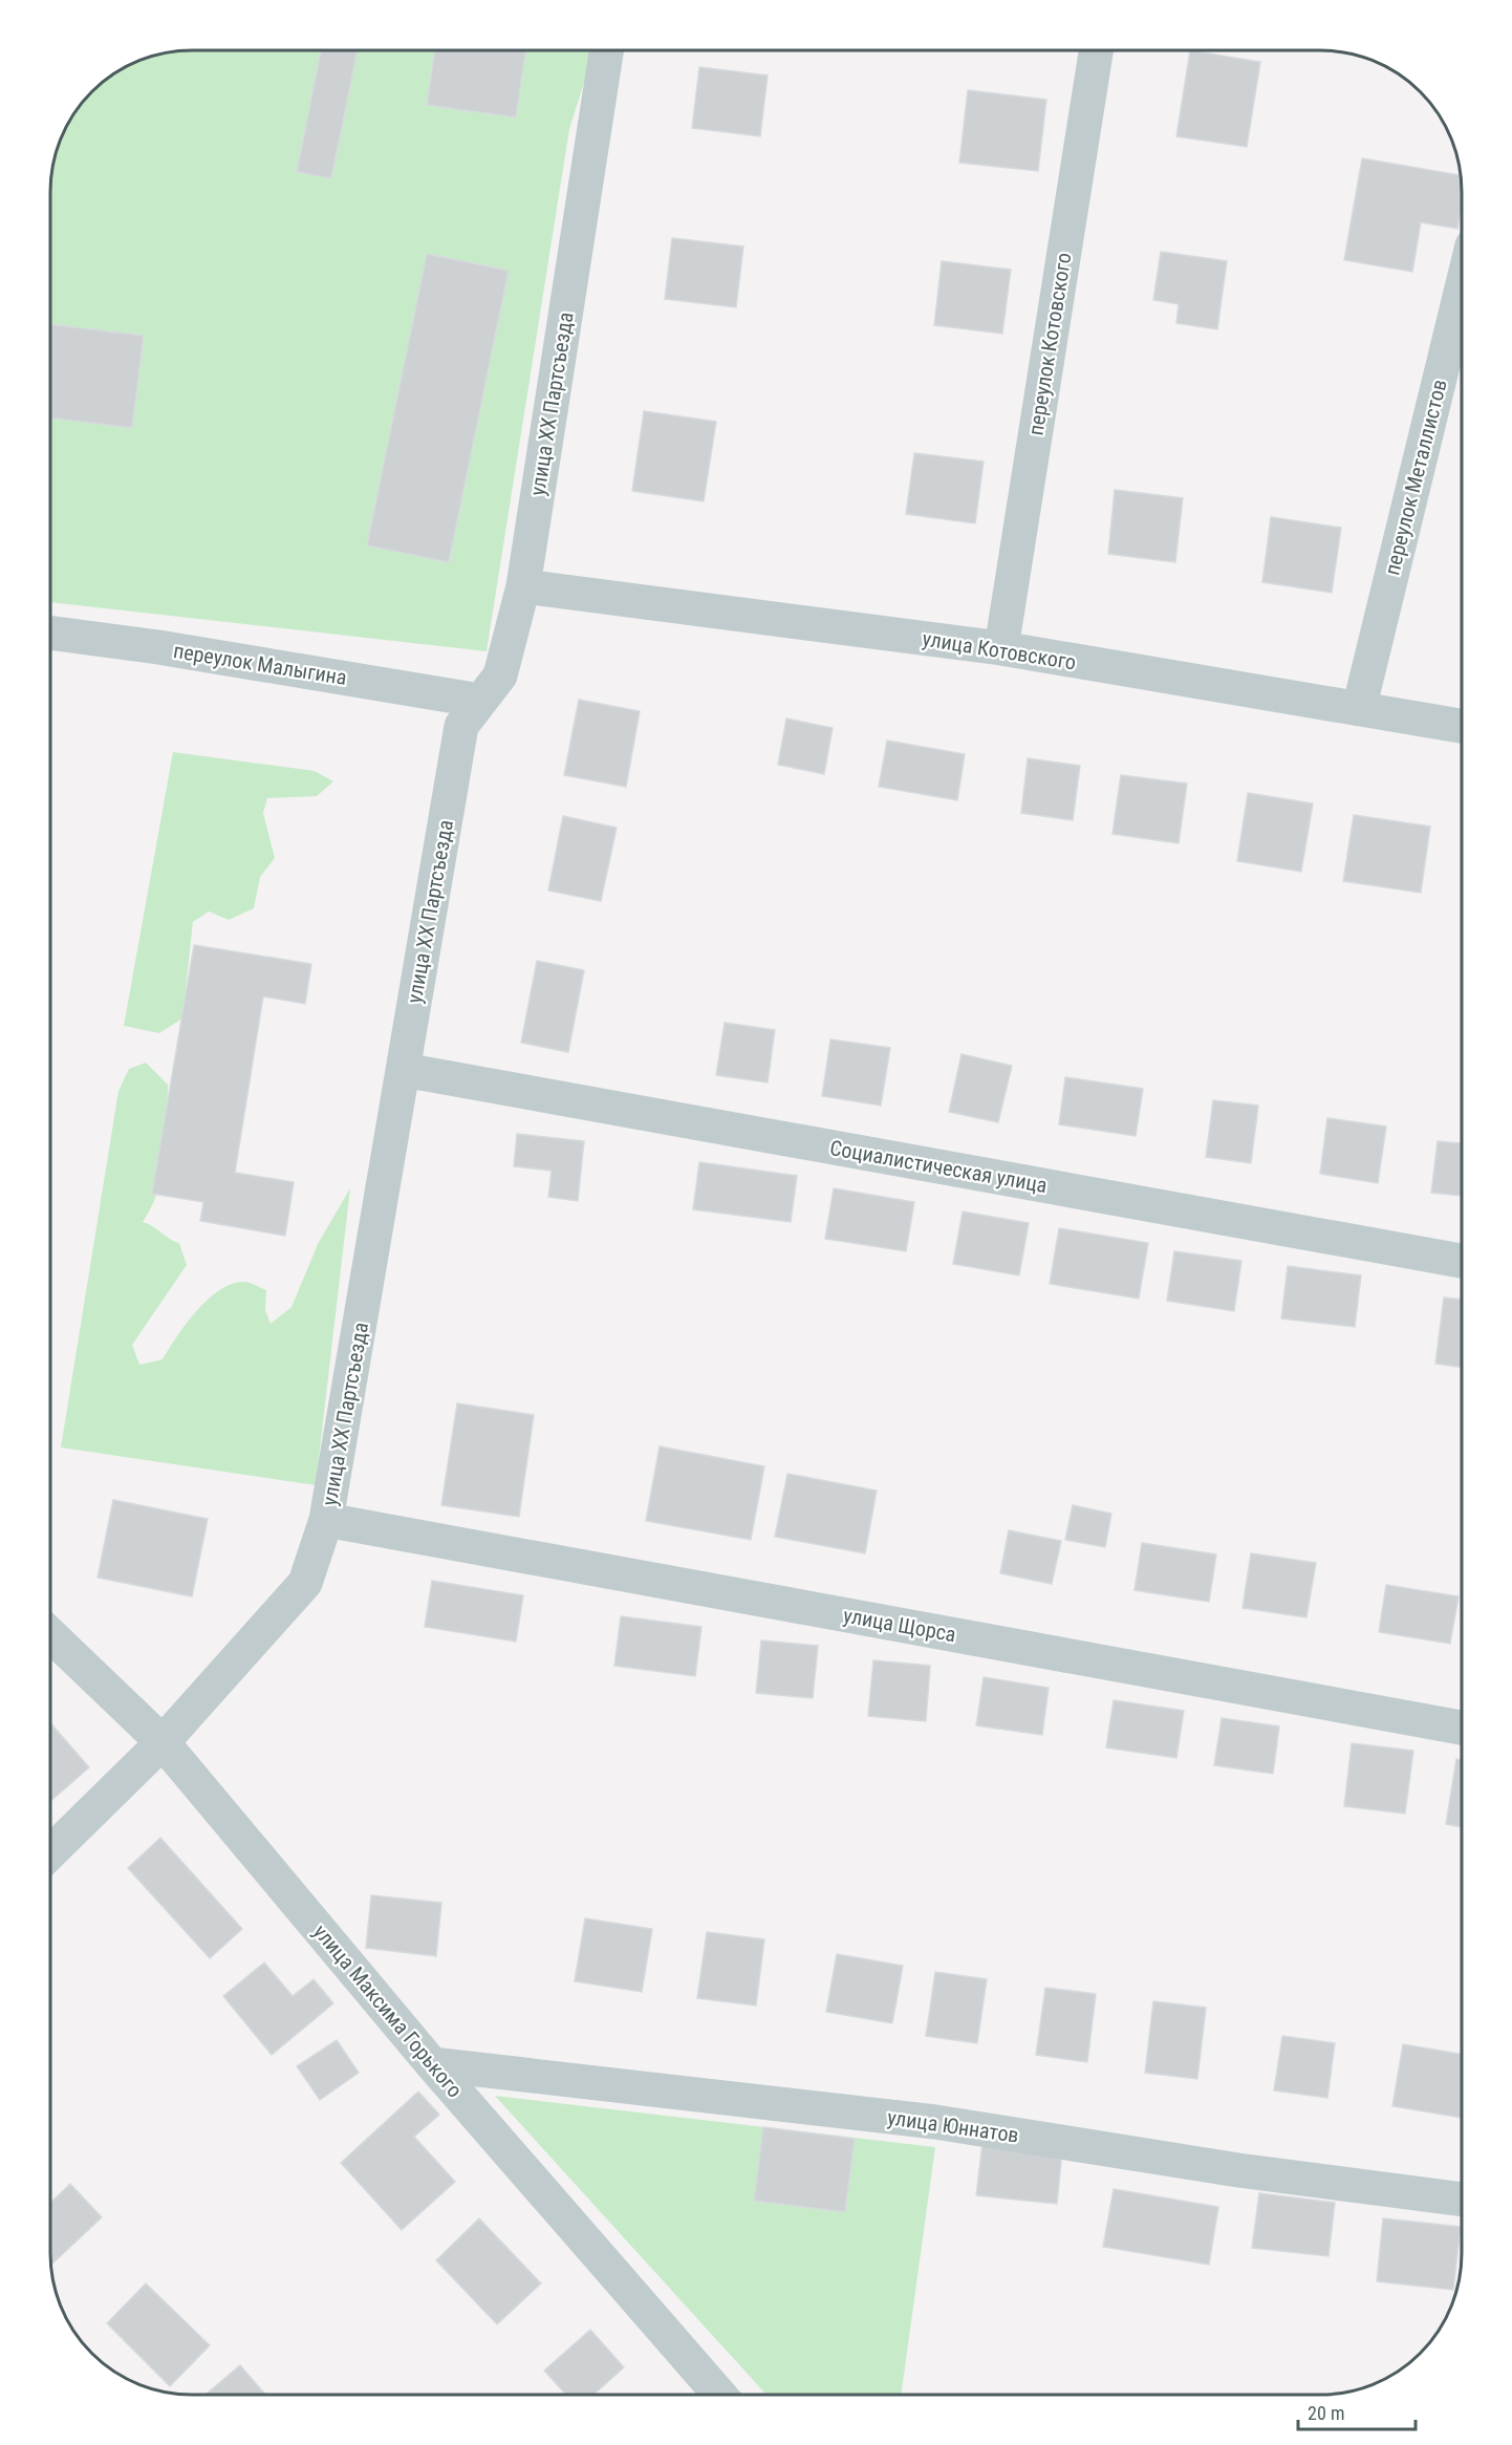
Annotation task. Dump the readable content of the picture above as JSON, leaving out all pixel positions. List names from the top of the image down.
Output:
{
  "streets": {
    "street": [
      "переулок Котовского",
      "улица XX Партсъезда",
      "переулок Металлистов",
      "улица Котовского",
      "переулок Малыгина",
      "Социалистическая улица",
      "улица Щорса",
      "улица Максима Горького",
      "улица Юннатов"
    ]
  },
  "crossings": [
    ["переулок Котовского", "улица Котовского"],
    ["улица XX Партсъезда", "улица Котовского"],
    ["улица XX Партсъезда", "переулок Малыгина"],
    ["улица XX Партсъезда", "Социалистическая улица"],
    ["улица XX Партсъезда", "улица Щорса"],
    ["улица XX Партсъезда", "улица Максима Горького"],
    ["переулок Металлистов", "улица Котовского"],
    ["улица Максима Горького", "улица Юннатов"]
  ],
  "scale_bar": "20 m"
}
